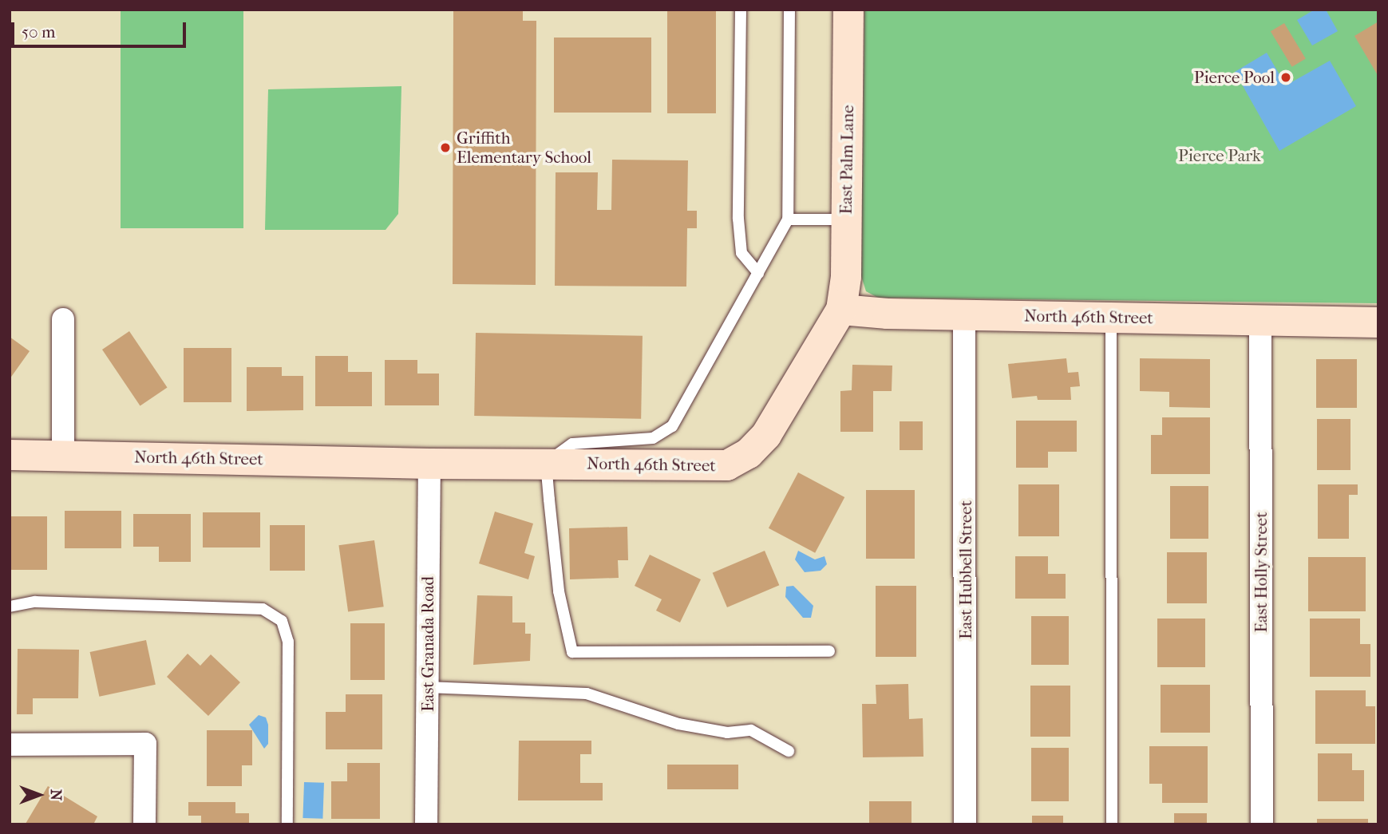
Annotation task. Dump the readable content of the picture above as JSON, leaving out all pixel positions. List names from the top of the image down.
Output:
{
  "streets": {
    "street": [
      "East Palm Lane",
      "North 46th Street",
      "East Hubbell Street",
      "East Holly Street",
      "East Granada Road"
    ]
  },
  "crossings": [
    ["East Palm Lane", "North 46th Street"],
    ["North 46th Street", "East Hubbell Street"],
    ["North 46th Street", "East Holly Street"],
    ["North 46th Street", "East Granada Road"]
  ],
  "parks": ["Pierce Park"],
  "places": ["Pierce Pool", "Griffith Elementary School"],
  "scale_bar": "50 m",
  "north": "right"
}
